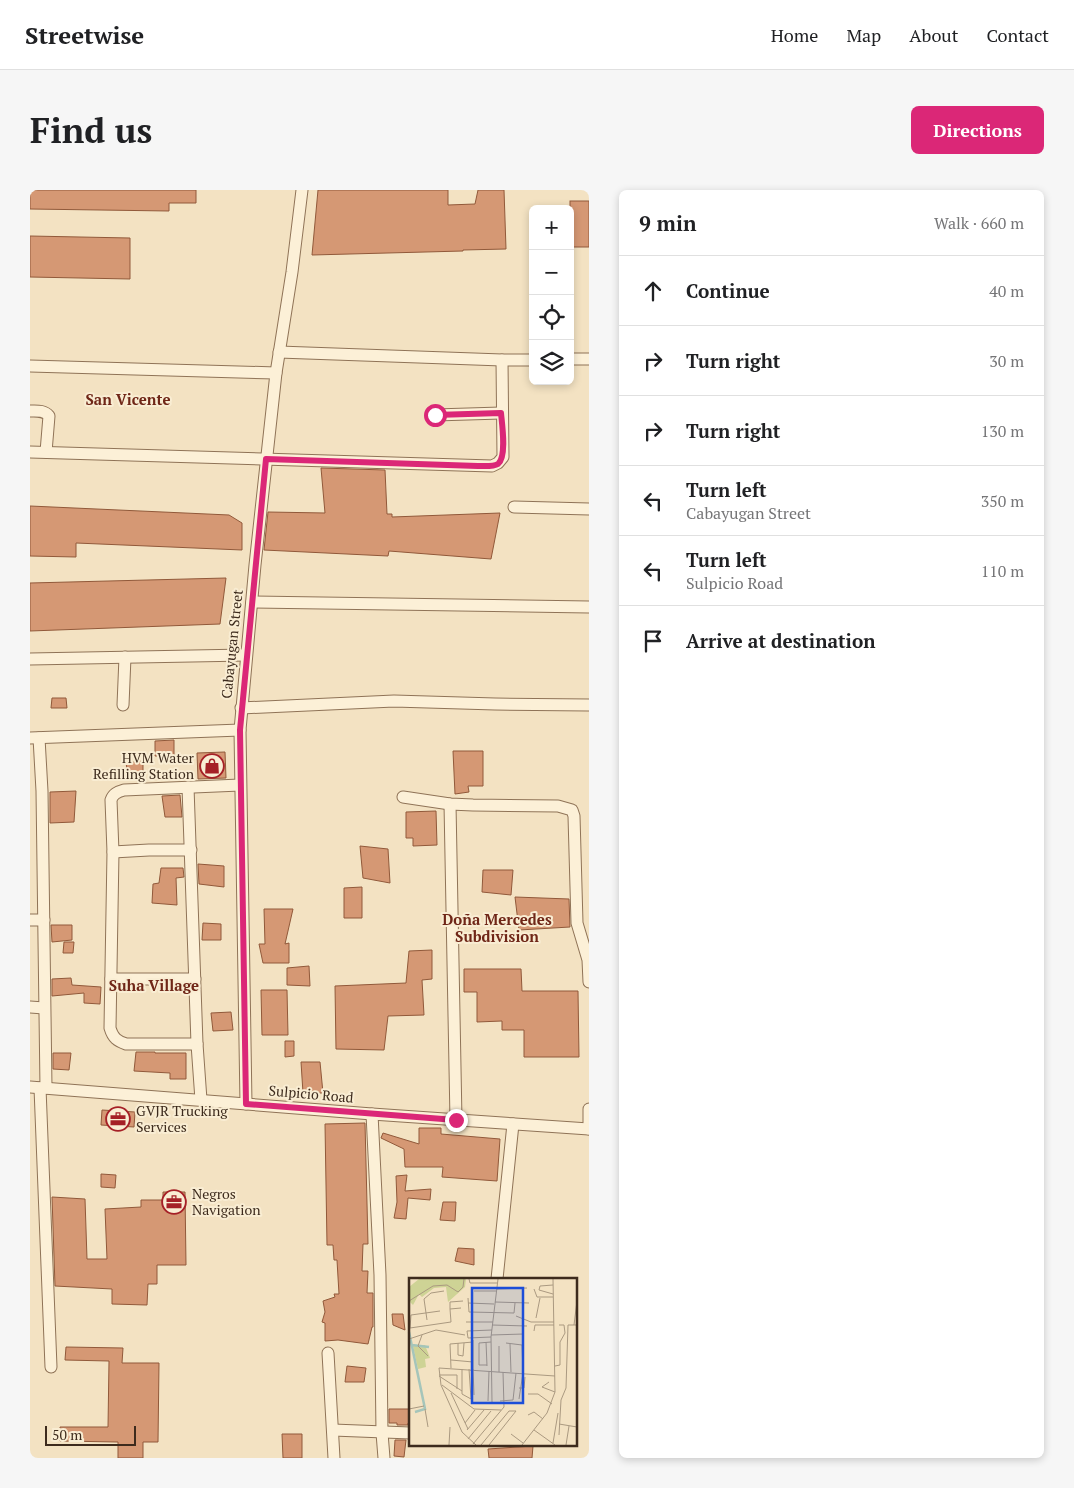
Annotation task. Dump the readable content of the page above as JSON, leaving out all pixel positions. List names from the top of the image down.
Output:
{
  "streets": {
    "street": ["Cabayugan Street", "Sulpicio Road"]
  },
  "crossings": [
    ["Cabayugan Street", "Sulpicio Road"]
  ],
  "districts": ["San Vicente", "Doña Mercedes Subdivision", "Suha Village"],
  "places": {
    "shop": ["HVM Water Refilling Station"],
    "office": ["GVJR Trucking Services", "Negros Navigation"]
  },
  "scale_bar": "50 m",
  "page": {
    "header": "Streetwise",
    "nav": [
      "Home",
      "Map",
      "About",
      "Contact"
    ],
    "buttons": "Directions",
    "title": "Find us",
    "heading": ["9 min", "Walk · 660 m"],
    "map_buttons": ["+", "−"],
    "list": [
      ["Continue", "40 m"],
      ["Turn right", "30 m"],
      ["Turn right", "130 m"],
      ["Turn left", "Cabayugan Street", "350 m"],
      ["Turn left", "Sulpicio Road", "110 m"],
      "Arrive at destination"
    ],
    "scale": "50 m"
  }
}
